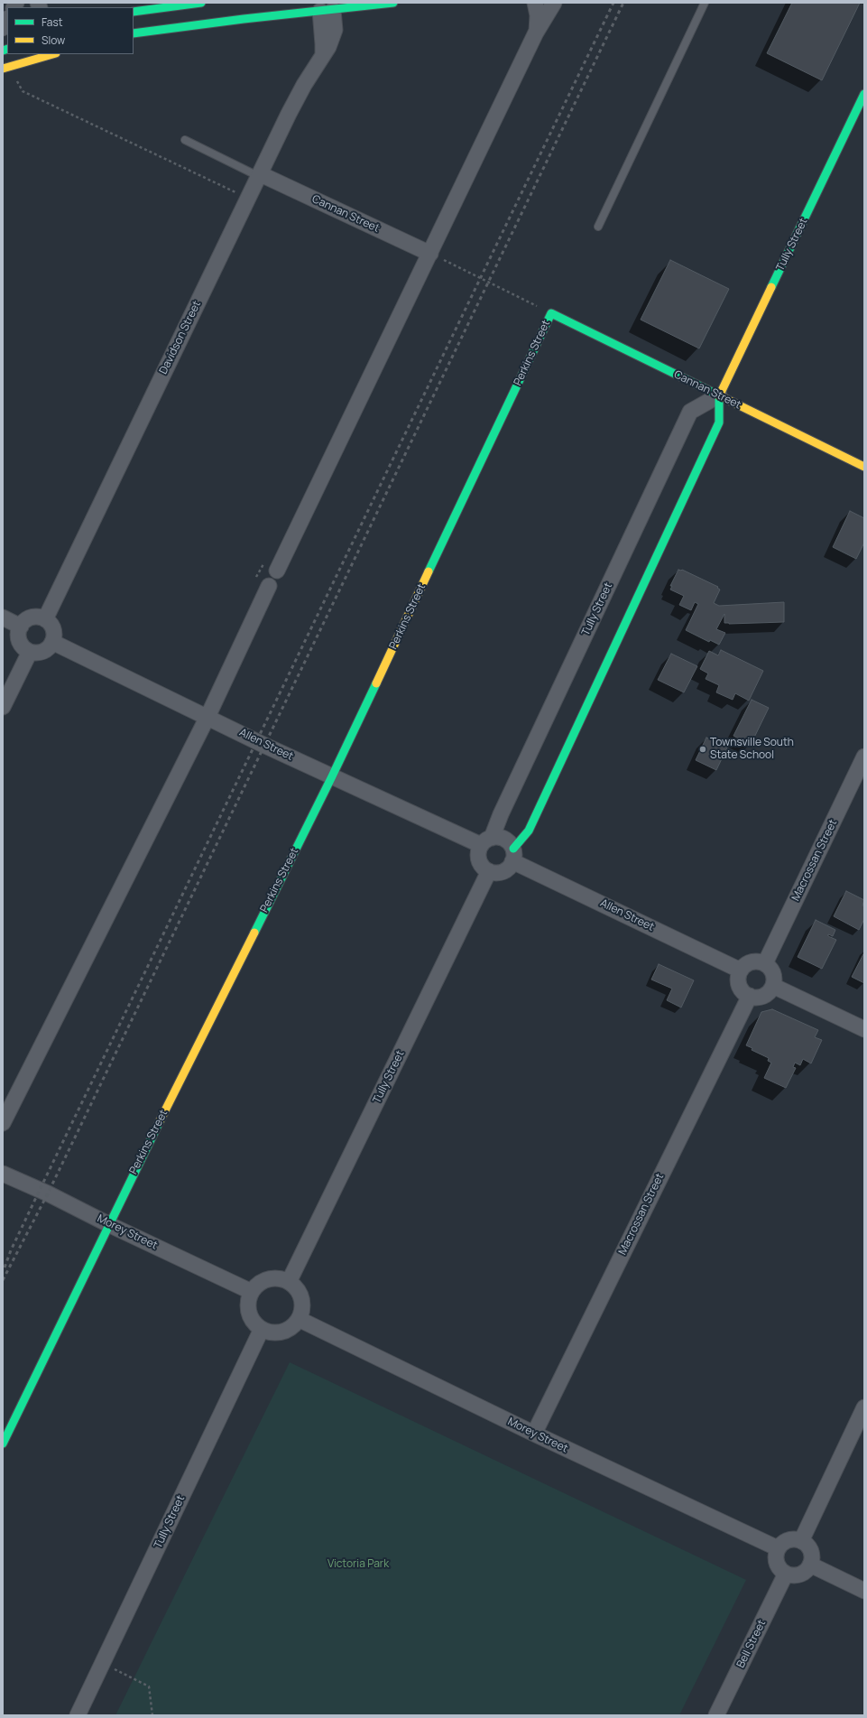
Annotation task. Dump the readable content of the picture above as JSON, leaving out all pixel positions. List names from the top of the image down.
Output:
{
  "streets": {
    "street": [
      "Cannan Street",
      "Tully Street",
      "Davidson Street",
      "Perkins Street",
      "Allen Street",
      "Macrossan Street",
      "Morey Street",
      "Bell Street"
    ]
  },
  "crossings": [
    ["Cannan Street", "Tully Street"],
    ["Cannan Street", "Davidson Street"],
    ["Cannan Street", "Perkins Street"],
    ["Tully Street", "Allen Street"],
    ["Tully Street", "Morey Street"],
    ["Davidson Street", "Allen Street"],
    ["Perkins Street", "Allen Street"],
    ["Perkins Street", "Morey Street"],
    ["Allen Street", "Macrossan Street"],
    ["Macrossan Street", "Morey Street"],
    ["Morey Street", "Bell Street"]
  ],
  "parks": ["Victoria Park"],
  "places": ["Townsville South State School"],
  "legend": ["Fast", "Slow"]
}
